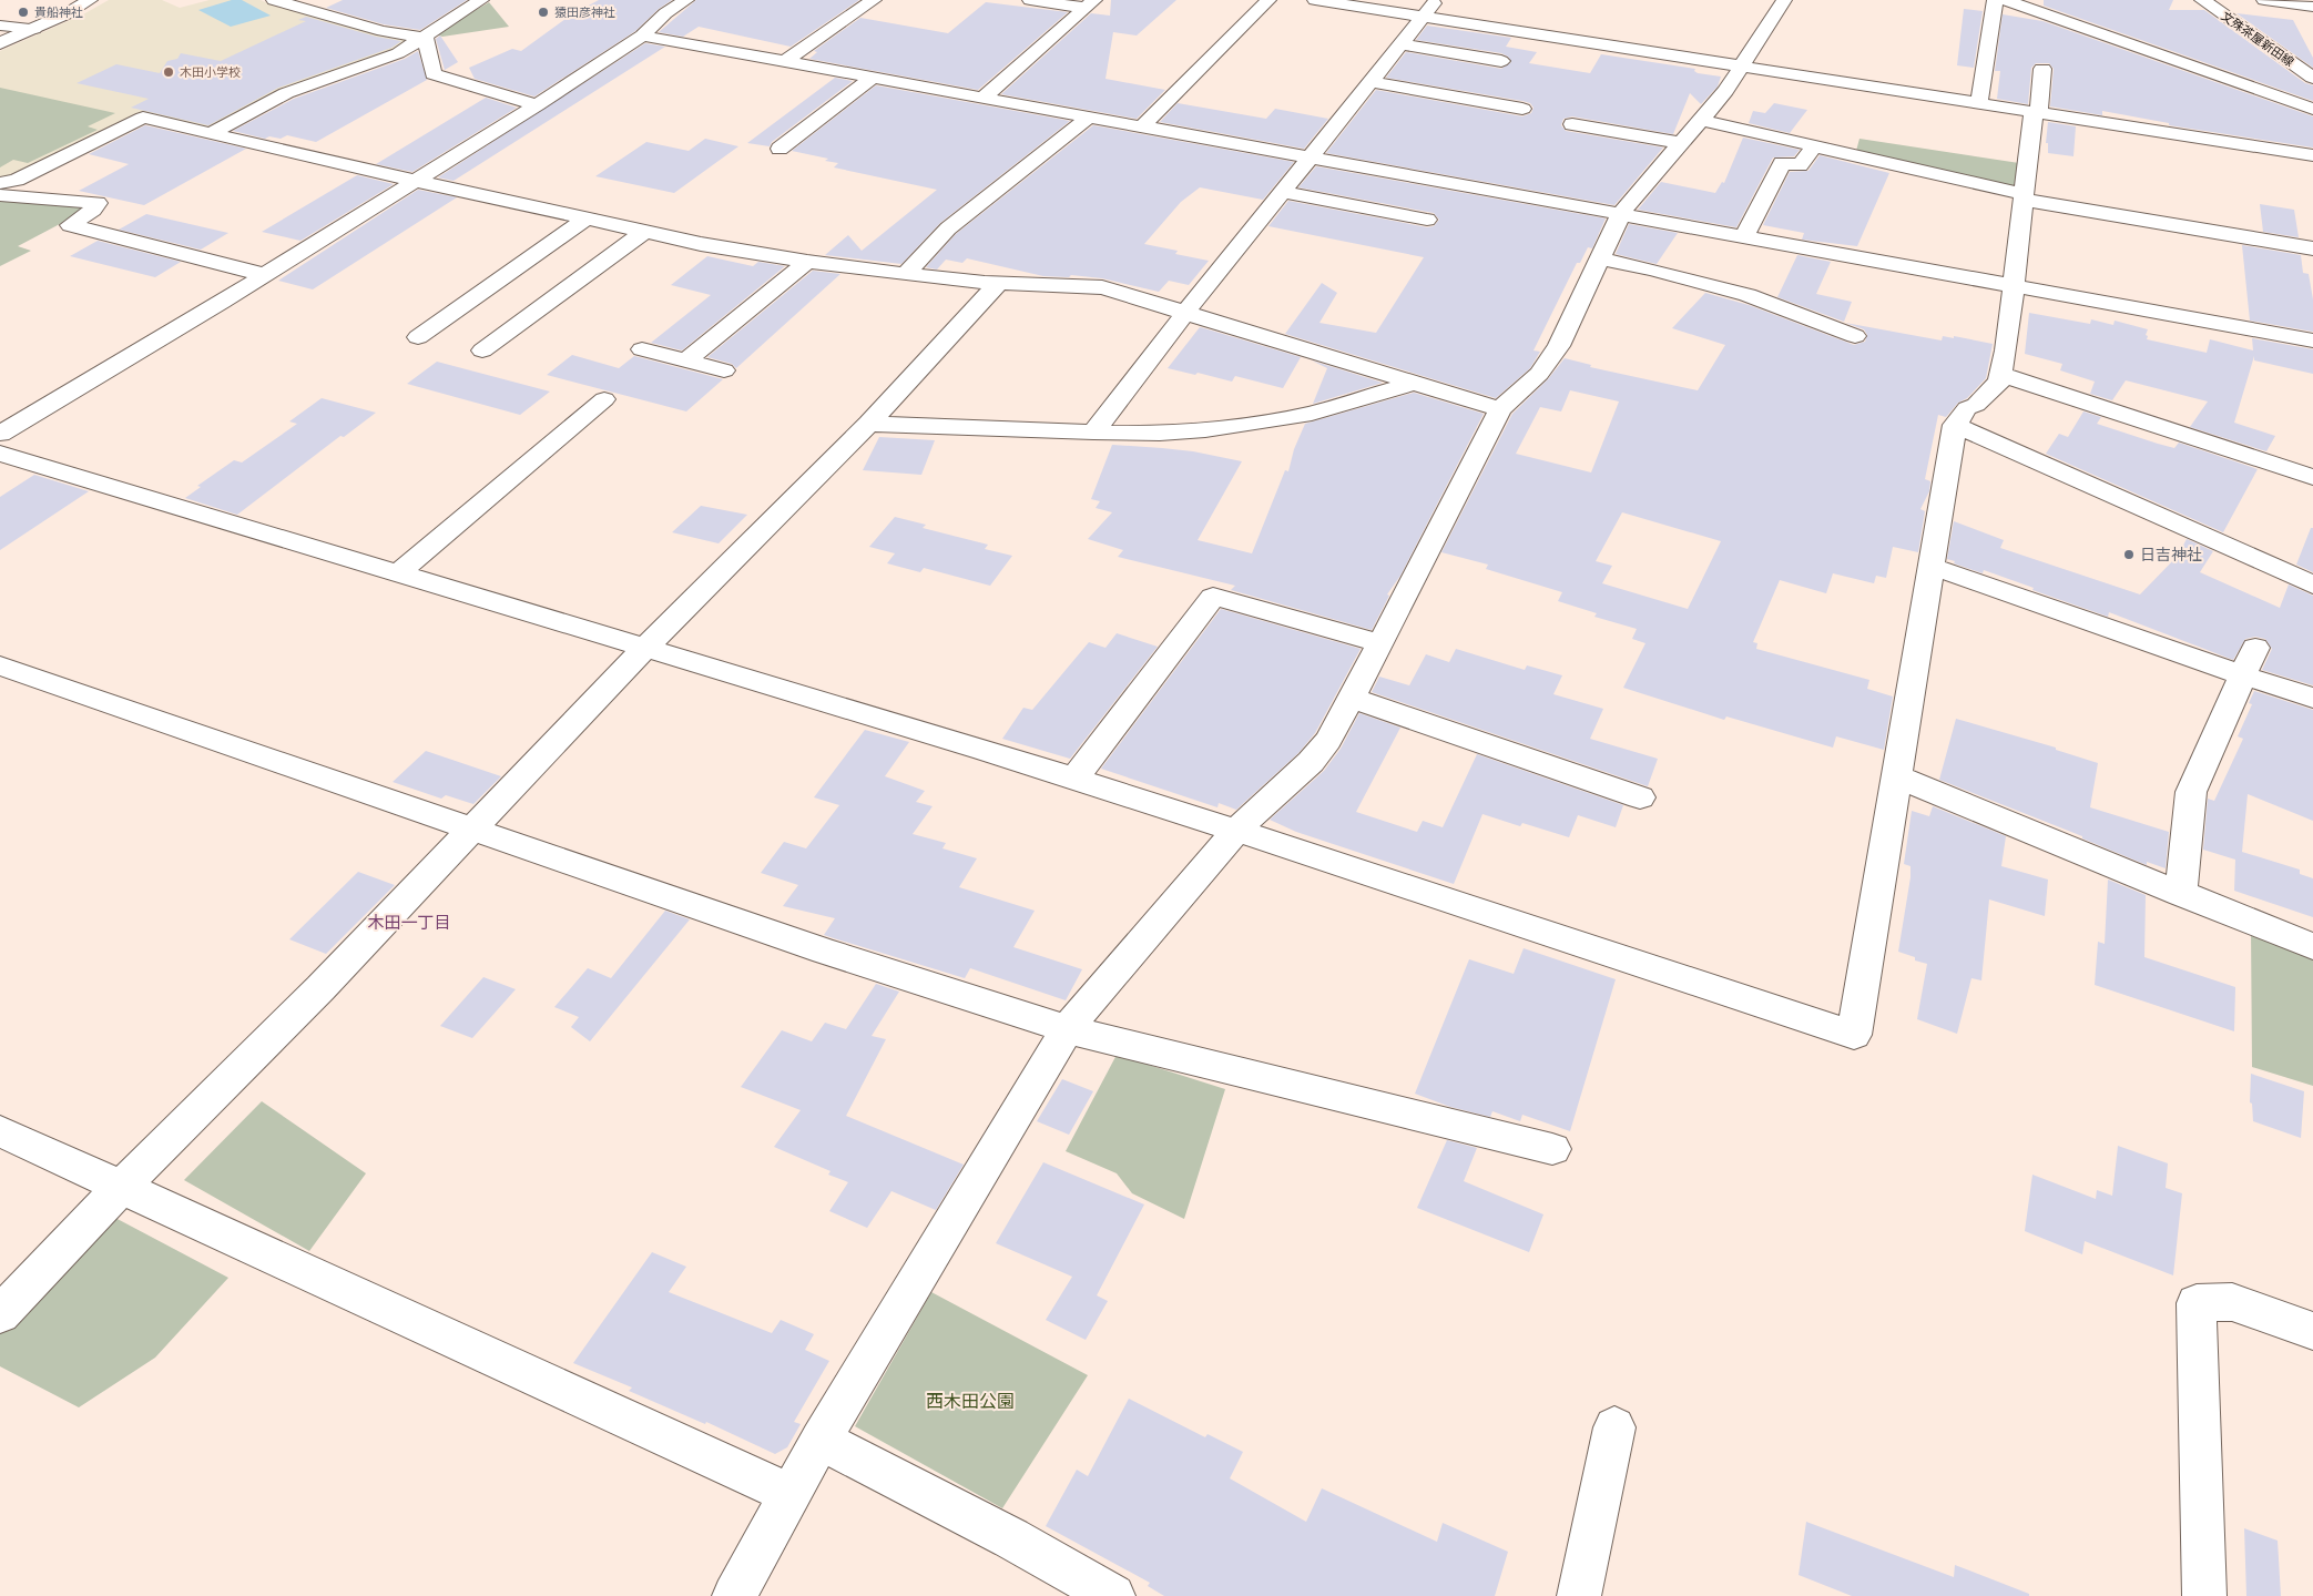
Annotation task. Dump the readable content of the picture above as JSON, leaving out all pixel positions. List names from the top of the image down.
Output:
{
  "streets": {
    "street": ["文殊茶屋新田線"]
  },
  "districts": ["木田一丁目"],
  "parks": ["西木田公園"],
  "places": [
    "貴船神社",
    "猿田彦神社",
    "木田小学校",
    "日吉神社"
  ]
}
